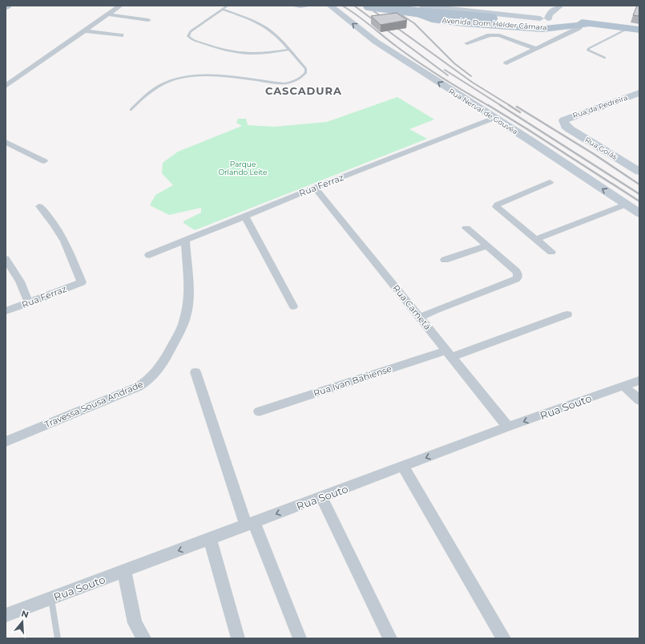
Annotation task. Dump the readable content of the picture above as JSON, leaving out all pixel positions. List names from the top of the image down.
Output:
{
  "streets": {
    "main road": [
      "Avenida Dom Hélder Câmara",
      "Rua da Pedreira",
      "Rua Nerval de Gouvêa",
      "Rua Goiás"
    ],
    "street": [
      "Rua Ferraz",
      "Rua Cametá",
      "Rua Ivan Bahiense",
      "Travessa Sousa Andrade",
      "Rua Souto"
    ]
  },
  "crossings": [
    ["Rua da Pedreira", "Rua Goiás"],
    ["Rua Nerval de Gouvêa", "Rua Ferraz"],
    ["Rua Ferraz", "Rua Cametá"],
    ["Rua Ferraz", "Travessa Sousa Andrade"],
    ["Rua Cametá", "Rua Ivan Bahiense"],
    ["Rua Cametá", "Rua Souto"]
  ],
  "one_way": ["Rua Nerval de Gouvêa", "Rua Souto"],
  "districts": ["CASCADURA"],
  "parks": ["Parque Orlando Leite"],
  "north": "top"
}
